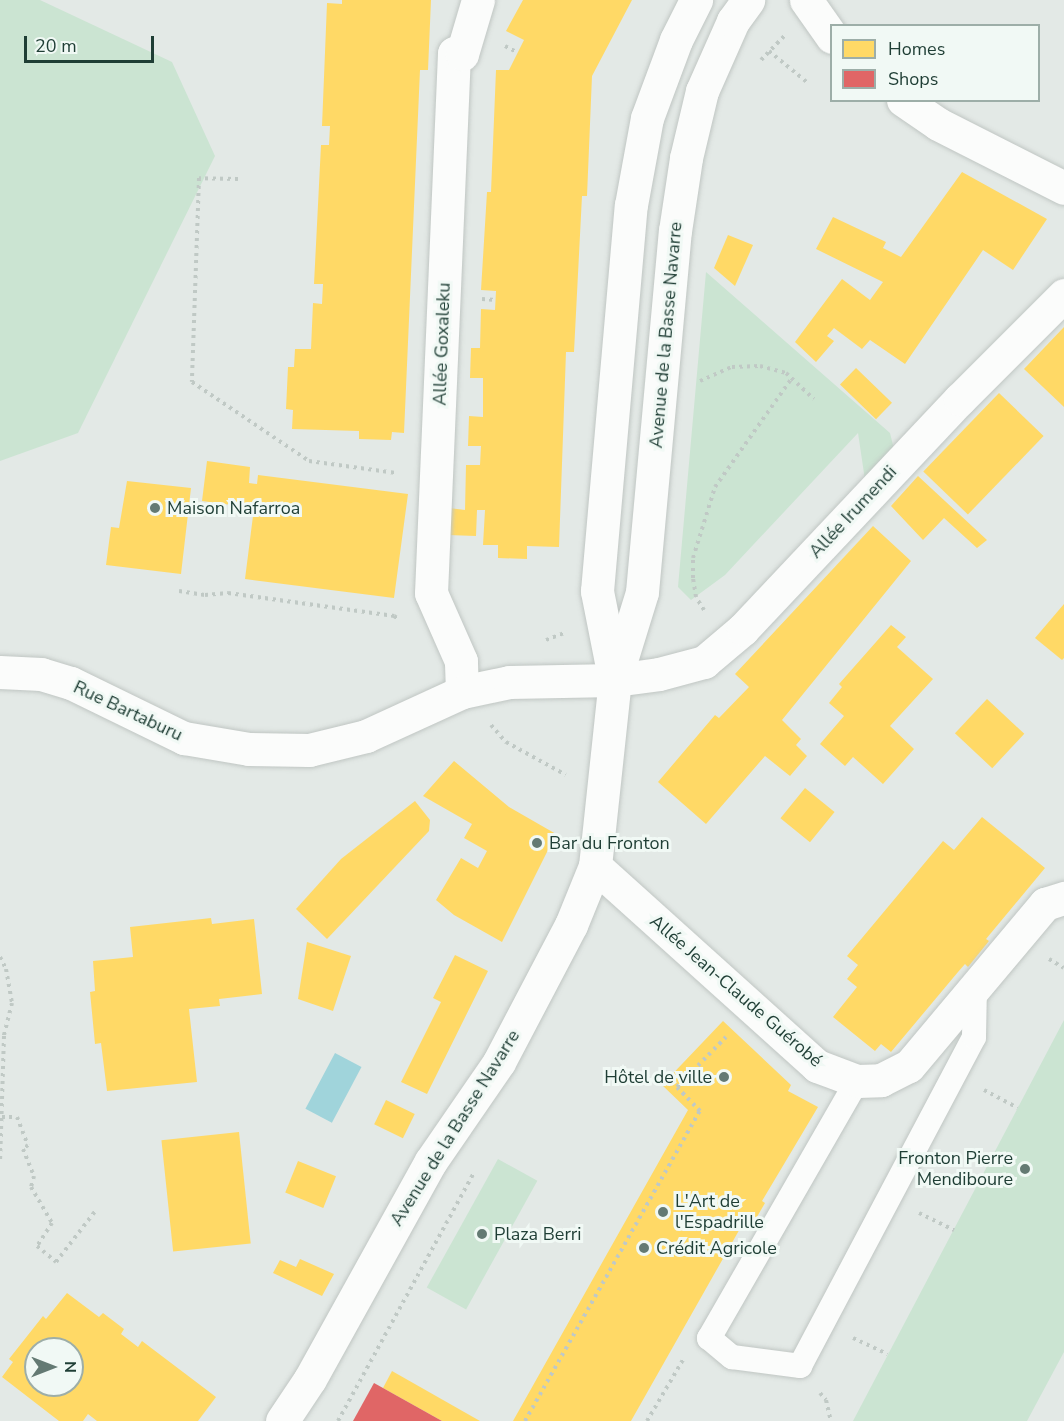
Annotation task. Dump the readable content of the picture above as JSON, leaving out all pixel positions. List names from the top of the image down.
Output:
{
  "streets": {
    "street": [
      "Avenue de la Basse Navarre",
      "Allée Goxaleku",
      "Allée Irumendi",
      "Rue Bartaburu",
      "Allée Jean-Claude Guérobé"
    ]
  },
  "crossings": [
    ["Avenue de la Basse Navarre", "Allée Irumendi"],
    ["Avenue de la Basse Navarre", "Rue Bartaburu"],
    ["Avenue de la Basse Navarre", "Allée Jean-Claude Guérobé"],
    ["Allée Goxaleku", "Rue Bartaburu"],
    ["Allée Irumendi", "Rue Bartaburu"]
  ],
  "places": [
    "Maison Nafarroa",
    "Bar du Fronton",
    "Hôtel de ville",
    "Fronton Pierre Mendiboure",
    "L'Art de l'Espadrille",
    "Plaza Berri",
    "Crédit Agricole"
  ],
  "legend": ["Homes", "Shops"],
  "scale_bar": "20 m",
  "north": "right"
}
